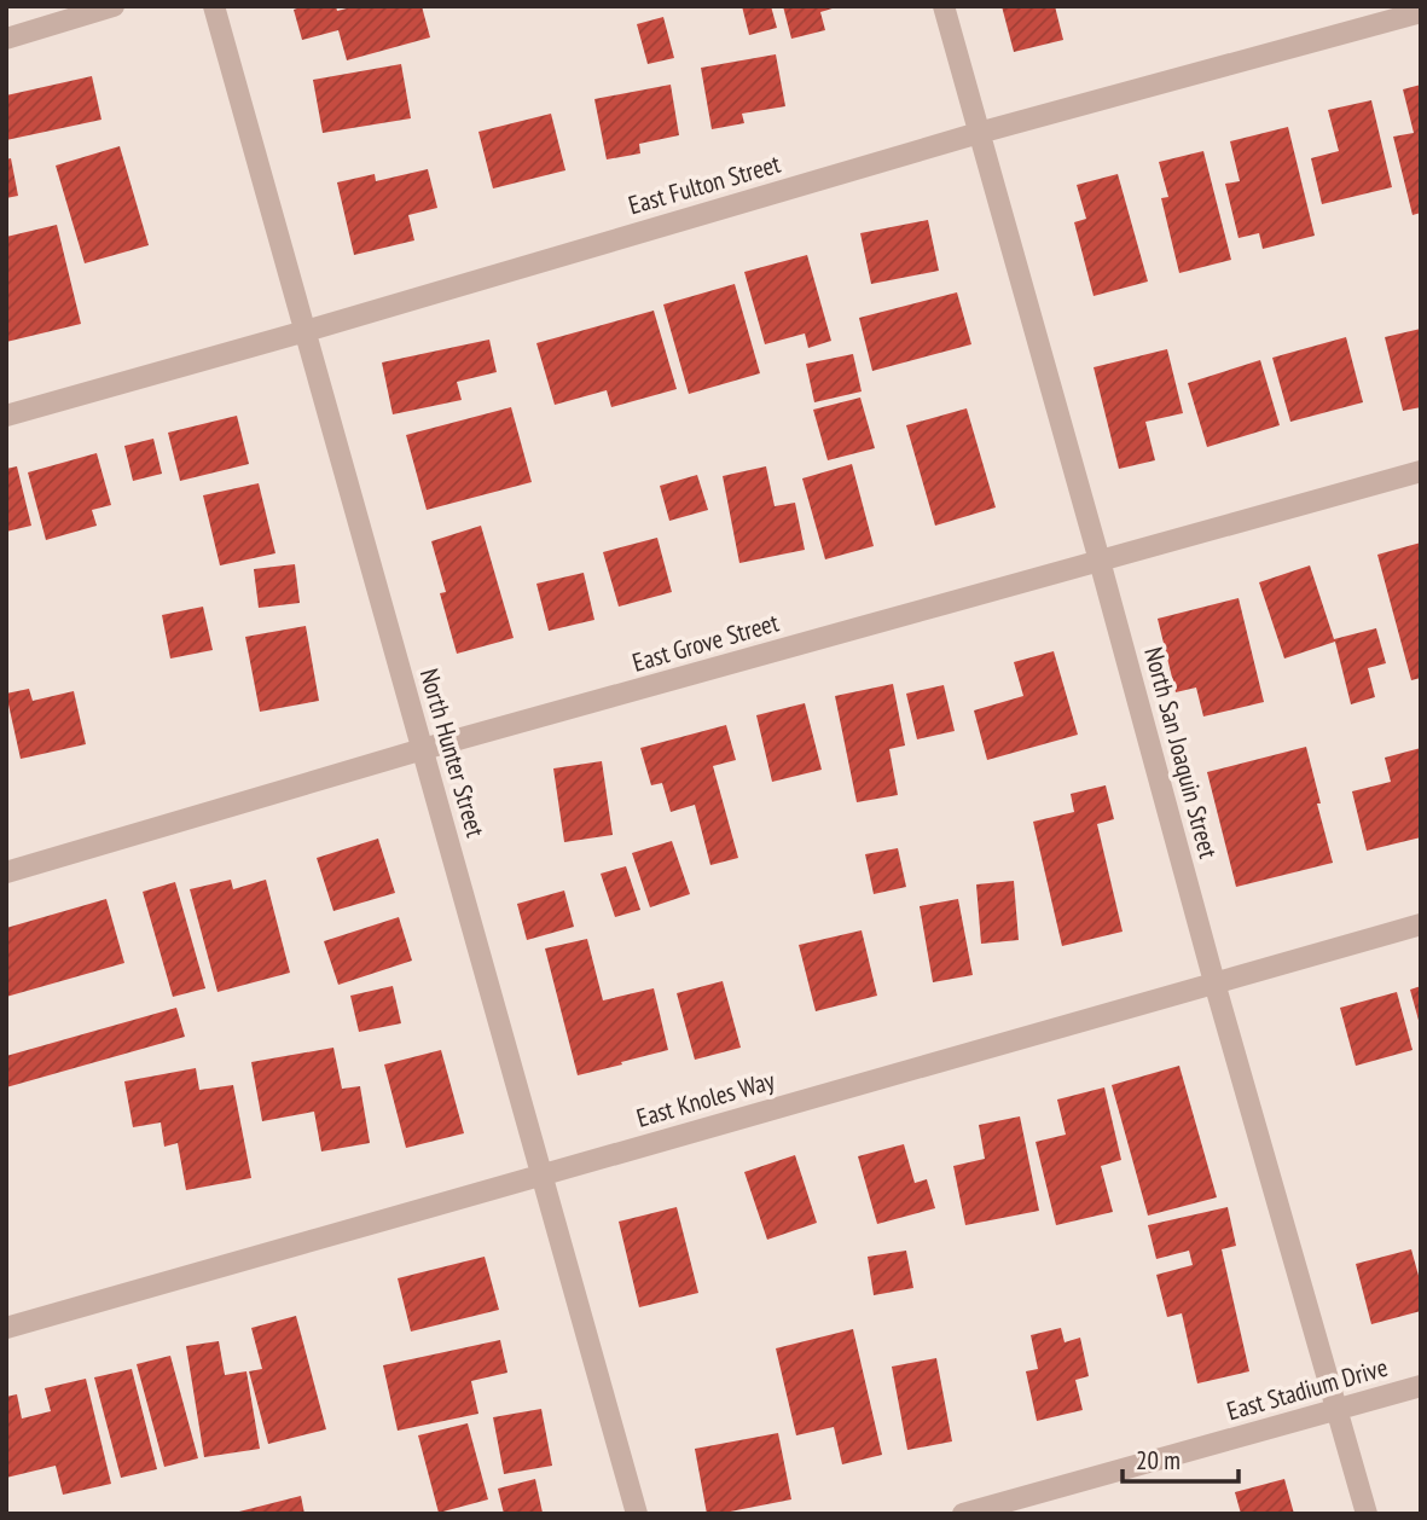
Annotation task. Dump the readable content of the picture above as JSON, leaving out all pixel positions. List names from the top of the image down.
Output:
{
  "streets": {
    "street": [
      "East Fulton Street",
      "East Grove Street",
      "North Hunter Street",
      "North San Joaquin Street",
      "East Knoles Way",
      "East Stadium Drive"
    ]
  },
  "crossings": [
    ["East Fulton Street", "North Hunter Street"],
    ["East Fulton Street", "North San Joaquin Street"],
    ["East Grove Street", "North Hunter Street"],
    ["East Grove Street", "North San Joaquin Street"],
    ["North Hunter Street", "East Knoles Way"],
    ["North San Joaquin Street", "East Knoles Way"],
    ["North San Joaquin Street", "East Stadium Drive"]
  ],
  "scale_bar": "20 m"
}
